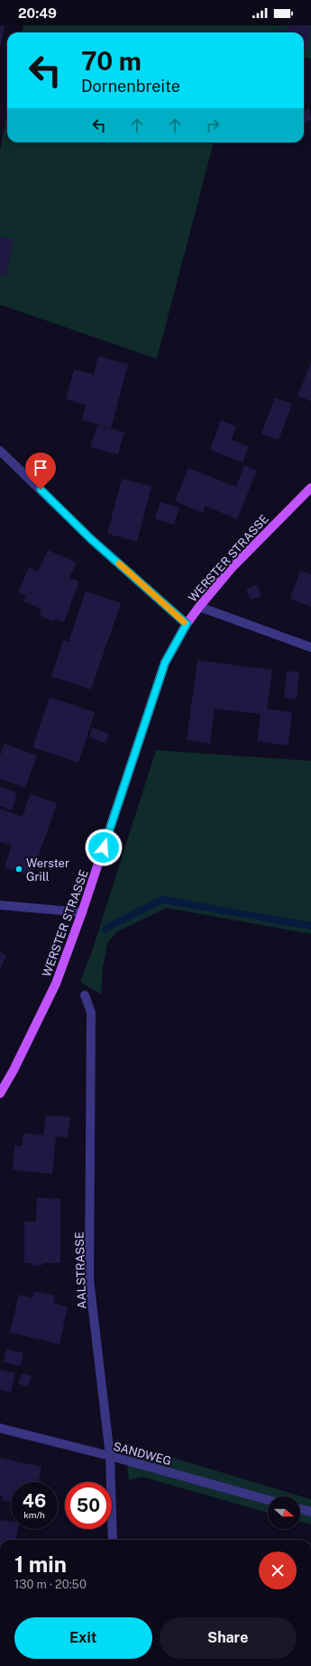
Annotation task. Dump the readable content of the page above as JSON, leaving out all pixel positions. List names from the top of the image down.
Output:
{
  "streets": {
    "main road": ["WERSTER STRASSE"],
    "street": ["AALSTRASSE", "SANDWEG"]
  },
  "crossings": [
    ["AALSTRASSE", "SANDWEG"]
  ],
  "places": ["Werster Grill"],
  "north": "right",
  "page": {
    "status": "20:49",
    "turn": ["70 m", "Dornenbreite"],
    "speed": "46 km/h",
    "limit": "50",
    "heading": ["1 min", "130 m · 20:50"],
    "buttons": ["Exit", "Share"]
  }
}
